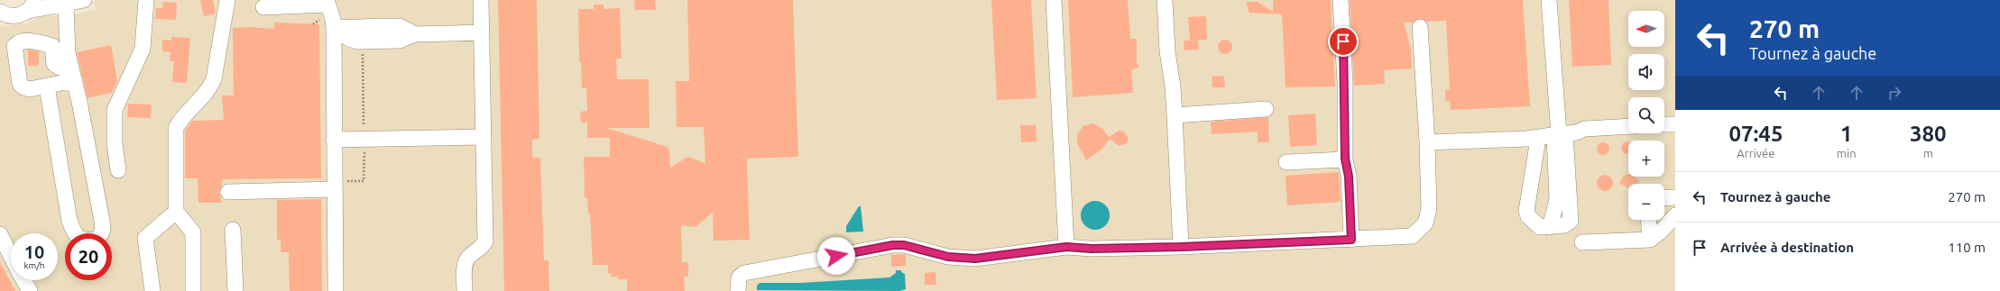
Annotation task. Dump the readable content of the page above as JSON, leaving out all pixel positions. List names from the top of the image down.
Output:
{
  "north": "left",
  "page": {
    "turn": ["270 m", "Tournez à gauche"],
    "map_buttons": ["+", "−"],
    "eta": [
      "07:45",
      "Arrivée",
      "1",
      "min",
      "380",
      "m"
    ],
    "list": [
      {
        "name": "Tournez à gauche",
        "value": "270 m"
      },
      {
        "name": "Arrivée à destination",
        "value": "110 m"
      }
    ],
    "speed": "10 km/h",
    "limit": "20"
  }
}
